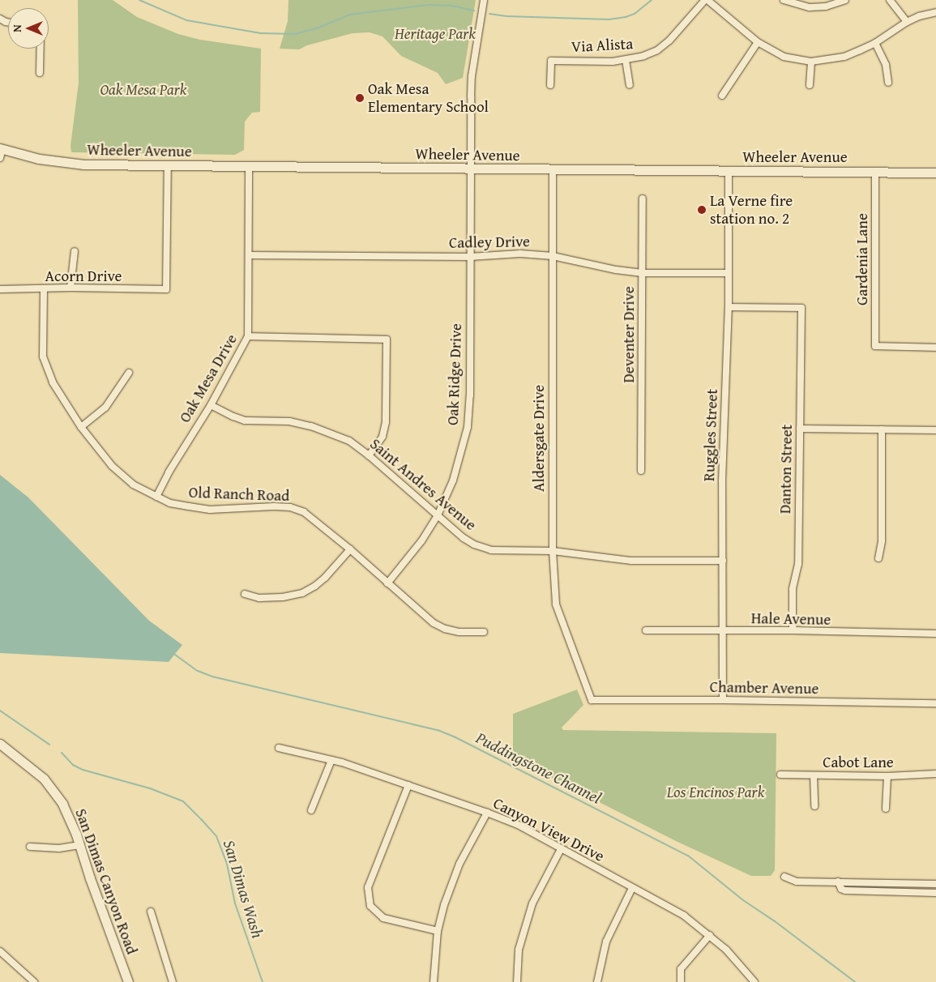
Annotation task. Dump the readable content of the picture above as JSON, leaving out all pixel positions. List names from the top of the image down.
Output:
{
  "streets": {
    "main road": ["Wheeler Avenue", "San Dimas Canyon Road"],
    "street": [
      "Via Alista",
      "Cadley Drive",
      "Gardenia Lane",
      "Acorn Drive",
      "Deventer Drive",
      "Oak Ridge Drive",
      "Oak Mesa Drive",
      "Ruggles Street",
      "Aldersgate Drive",
      "Danton Street",
      "Saint Andres Avenue",
      "Old Ranch Road",
      "Hale Avenue",
      "Chamber Avenue",
      "Cabot Lane",
      "Canyon View Drive"
    ]
  },
  "crossings": [
    ["Wheeler Avenue", "Gardenia Lane"],
    ["Wheeler Avenue", "Acorn Drive"],
    ["Wheeler Avenue", "Oak Ridge Drive"],
    ["Wheeler Avenue", "Oak Mesa Drive"],
    ["Wheeler Avenue", "Ruggles Street"],
    ["Wheeler Avenue", "Aldersgate Drive"],
    ["Cadley Drive", "Deventer Drive"],
    ["Cadley Drive", "Oak Ridge Drive"],
    ["Cadley Drive", "Oak Mesa Drive"],
    ["Cadley Drive", "Ruggles Street"],
    ["Cadley Drive", "Aldersgate Drive"],
    ["Acorn Drive", "Old Ranch Road"],
    ["Oak Ridge Drive", "Saint Andres Avenue"],
    ["Oak Ridge Drive", "Old Ranch Road"],
    ["Oak Mesa Drive", "Saint Andres Avenue"],
    ["Oak Mesa Drive", "Old Ranch Road"],
    ["Ruggles Street", "Danton Street"],
    ["Ruggles Street", "Saint Andres Avenue"],
    ["Ruggles Street", "Hale Avenue"],
    ["Ruggles Street", "Chamber Avenue"],
    ["Aldersgate Drive", "Saint Andres Avenue"],
    ["Aldersgate Drive", "Chamber Avenue"],
    ["Danton Street", "Hale Avenue"]
  ],
  "water": ["Puddingstone Channel", "San Dimas Wash"],
  "parks": ["Heritage Park", "Oak Mesa Park", "Los Encinos Park"],
  "places": ["Oak Mesa Elementary School", "La Verne fire station no. 2"],
  "north": "left"
}
